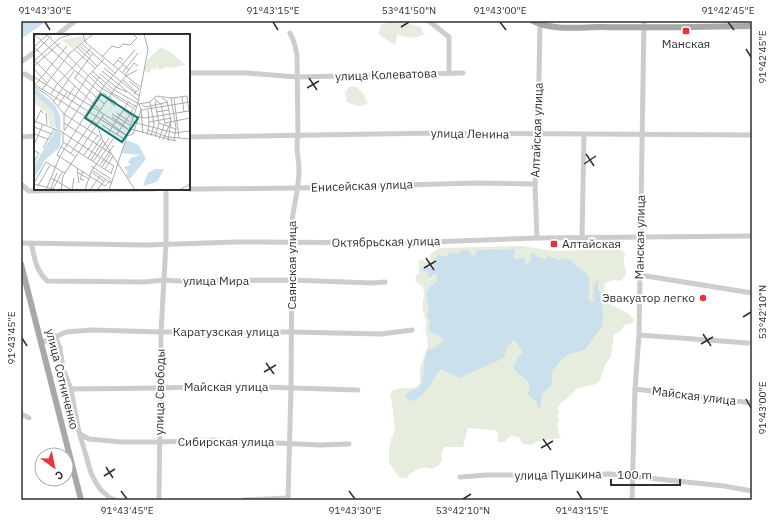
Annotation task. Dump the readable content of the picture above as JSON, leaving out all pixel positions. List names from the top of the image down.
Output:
{
  "streets": {
    "main road": ["улица Сотниченко"],
    "street": [
      "улица Колеватова",
      "Алтайская улица",
      "улица Ленина",
      "Енисейская улица",
      "Манская улица",
      "Октябрьская улица",
      "Саянская улица",
      "улица Мира",
      "Каратузская улица",
      "Майская улица",
      "улица Свободы",
      "Сибирская улица",
      "улица Пушкина"
    ]
  },
  "crossings": [
    ["улица Колеватова", "Саянская улица"],
    ["Алтайская улица", "улица Ленина"],
    ["Алтайская улица", "Енисейская улица"],
    ["Алтайская улица", "Октябрьская улица"],
    ["улица Ленина", "Манская улица"],
    ["улица Ленина", "Саянская улица"],
    ["Енисейская улица", "Саянская улица"],
    ["Манская улица", "Октябрьская улица"],
    ["Манская улица", "Майская улица"],
    ["Манская улица", "улица Пушкина"],
    ["Октябрьская улица", "Саянская улица"],
    ["Октябрьская улица", "улица Мира"],
    ["Октябрьская улица", "улица Свободы"],
    ["Саянская улица", "улица Мира"],
    ["Саянская улица", "Каратузская улица"],
    ["Саянская улица", "Майская улица"],
    ["Саянская улица", "Сибирская улица"],
    ["улица Мира", "улица Свободы"],
    ["Каратузская улица", "улица Сотниченко"],
    ["Каратузская улица", "улица Свободы"],
    ["Майская улица", "улица Свободы"],
    ["улица Свободы", "Сибирская улица"]
  ],
  "places": {
    "transit": ["Манская", "Алтайская"],
    "other": ["Эвакуатор легко"]
  },
  "scale_bar": "100 m",
  "north": "bottom right",
  "coordinates": [
    "91°43'30\"E",
    "91°43'15\"E",
    "53°41'50\"N",
    "91°43'00\"E",
    "91°42'45\"E",
    "53°42'10\"N",
    "91°43'45\"E"
  ]
}
